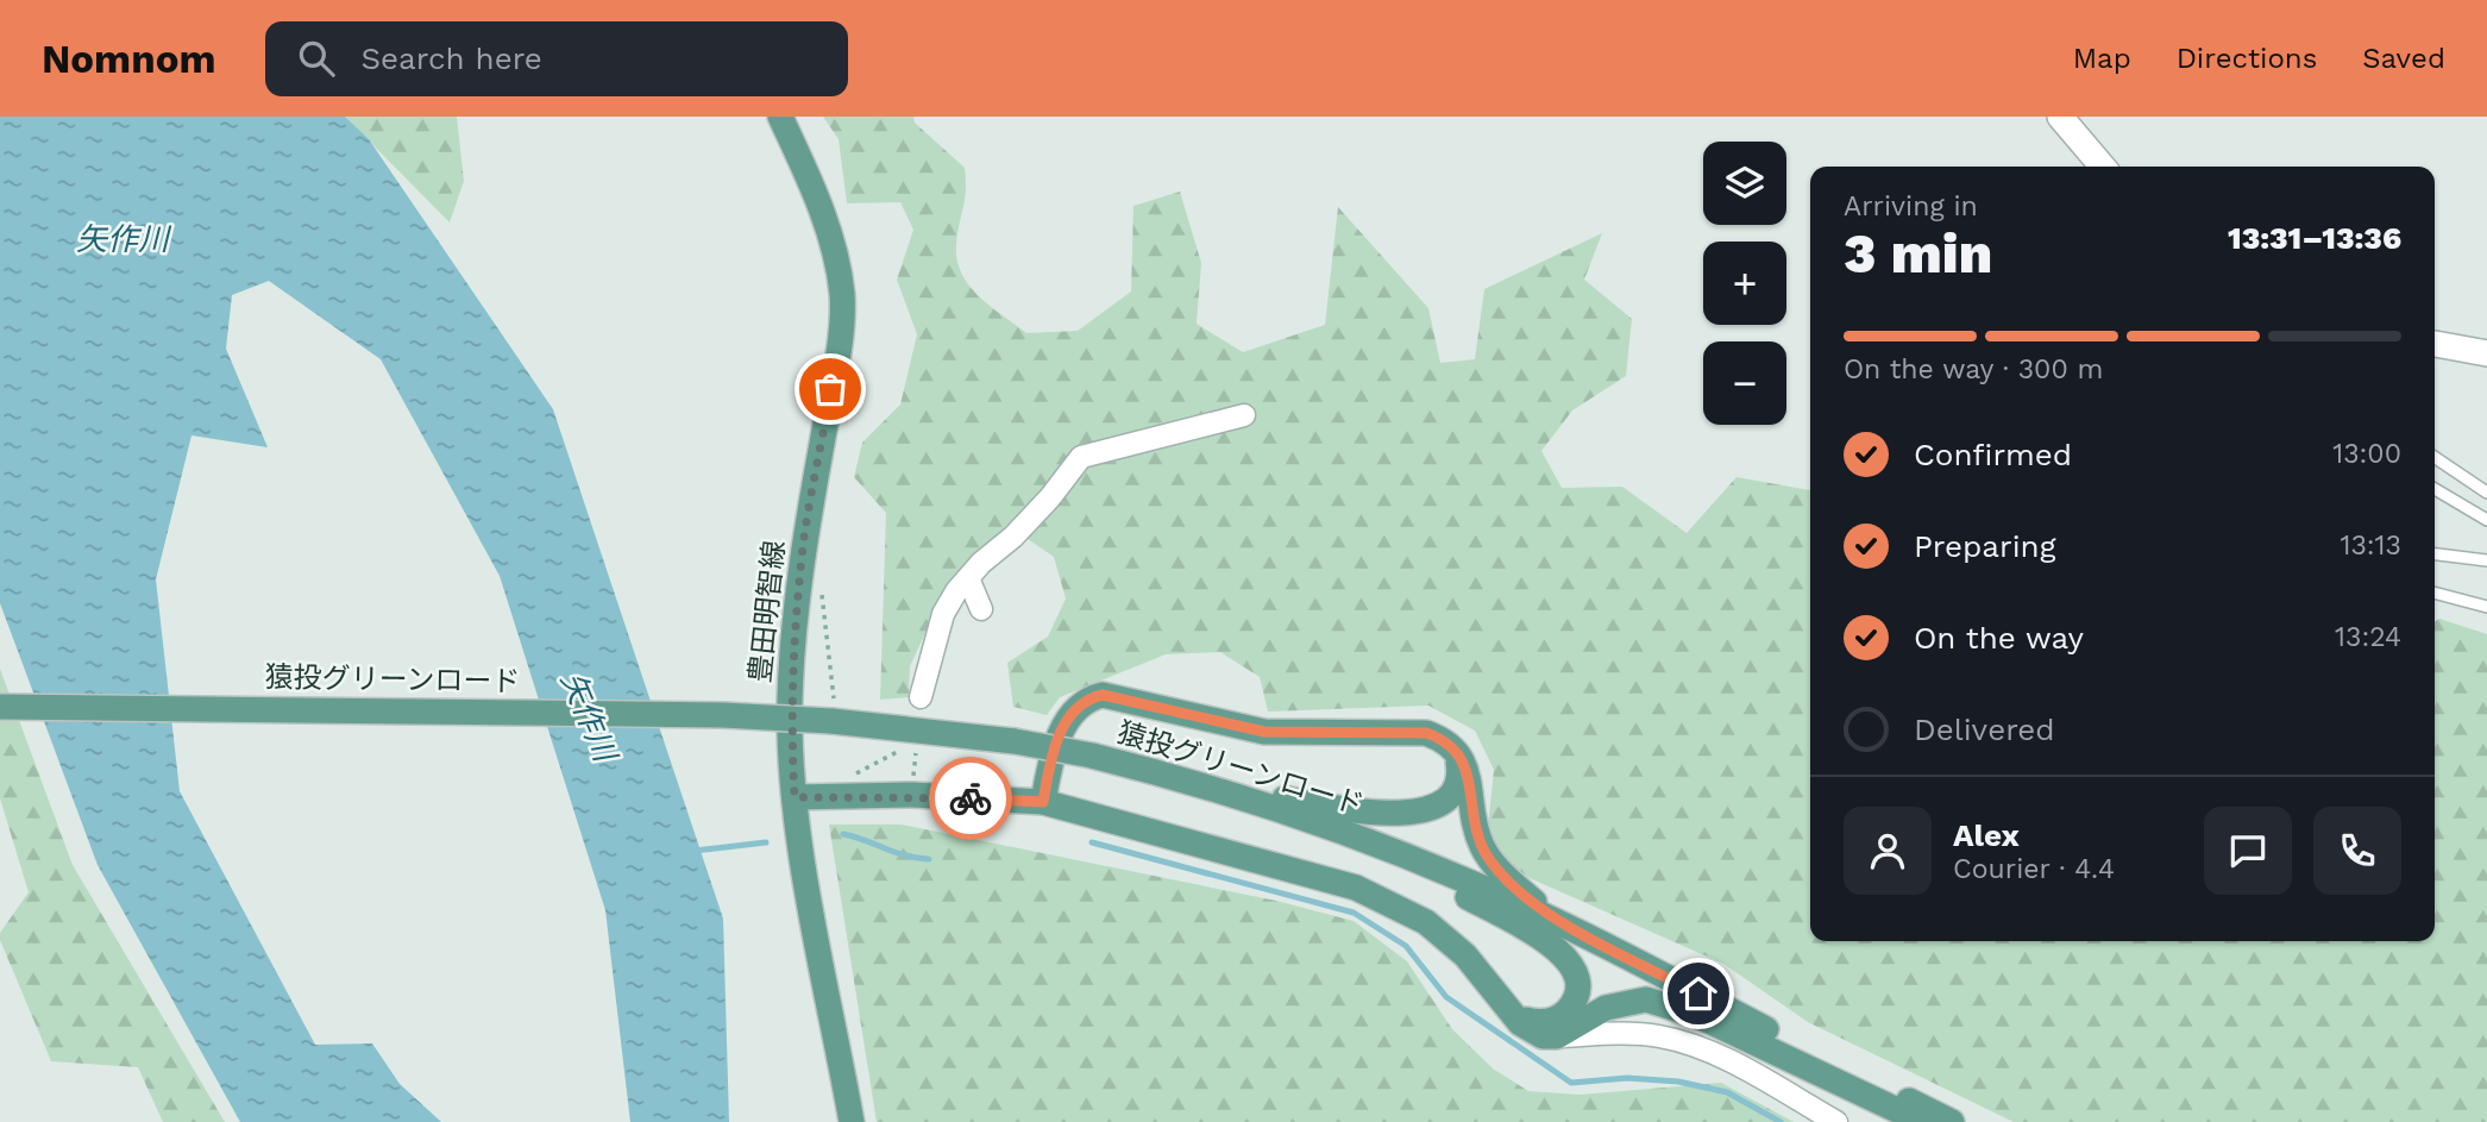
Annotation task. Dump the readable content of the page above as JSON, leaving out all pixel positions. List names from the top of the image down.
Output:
{
  "streets": {
    "main road": ["豊田明智線", "猿投グリーンロード"]
  },
  "water": ["矢作川"],
  "page": {
    "header": "Nomnom",
    "search": "Search here",
    "nav": ["Map", "Directions", "Saved"],
    "map_buttons": ["+", "−"],
    "heading": ["3 min", "Arriving in", "13:31–13:36"],
    "panel": ["Alex", "Courier · 4.4"],
    "bar": "On the way · 300 m",
    "list": [
      ["Confirmed", "13:00"],
      ["Preparing", "13:13"],
      ["On the way", "13:24"],
      "Delivered"
    ]
  }
}
